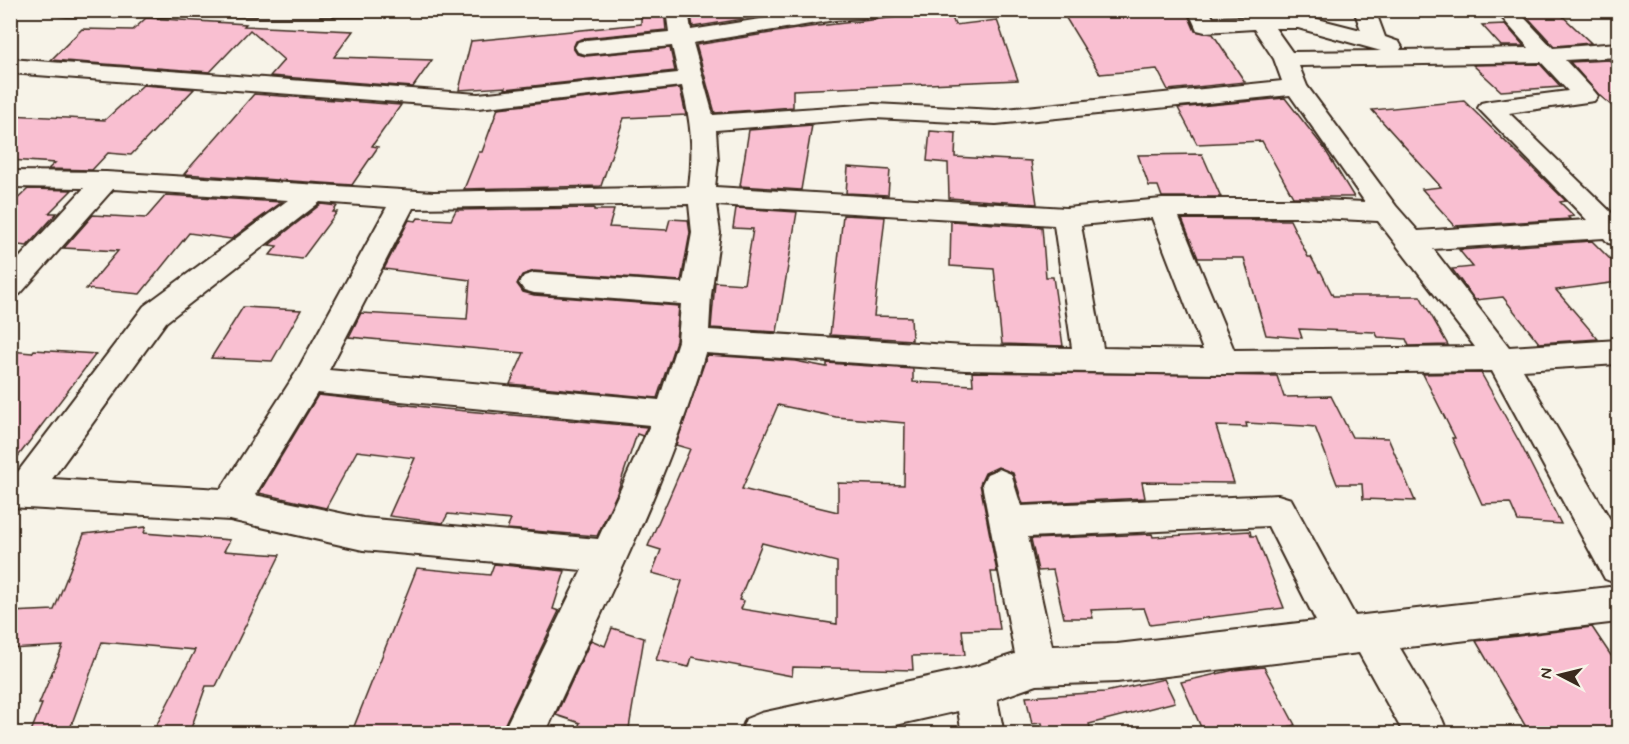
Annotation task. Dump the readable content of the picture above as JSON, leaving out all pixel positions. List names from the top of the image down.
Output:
{
  "north": "left"
}
